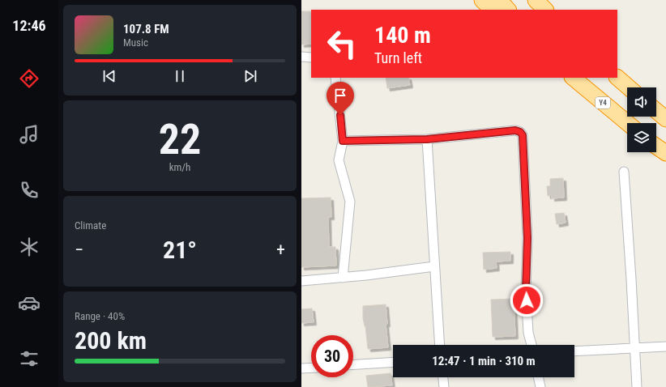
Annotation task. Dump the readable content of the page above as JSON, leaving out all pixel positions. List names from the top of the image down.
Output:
{
  "streets": {
    "highway": ["Y4"]
  },
  "page": {
    "tabs": "12:46",
    "turn": ["140 m", "Turn left"],
    "song": ["107.8 FM", "Music"],
    "tile": [
      ["22", "km/h"],
      "Climate",
      ["Range · 40%", "200 km"]
    ],
    "heat": ["−", "21°", "+"],
    "limit": "30",
    "trip": "12:47 · 1 min · 310 m"
  }
}
